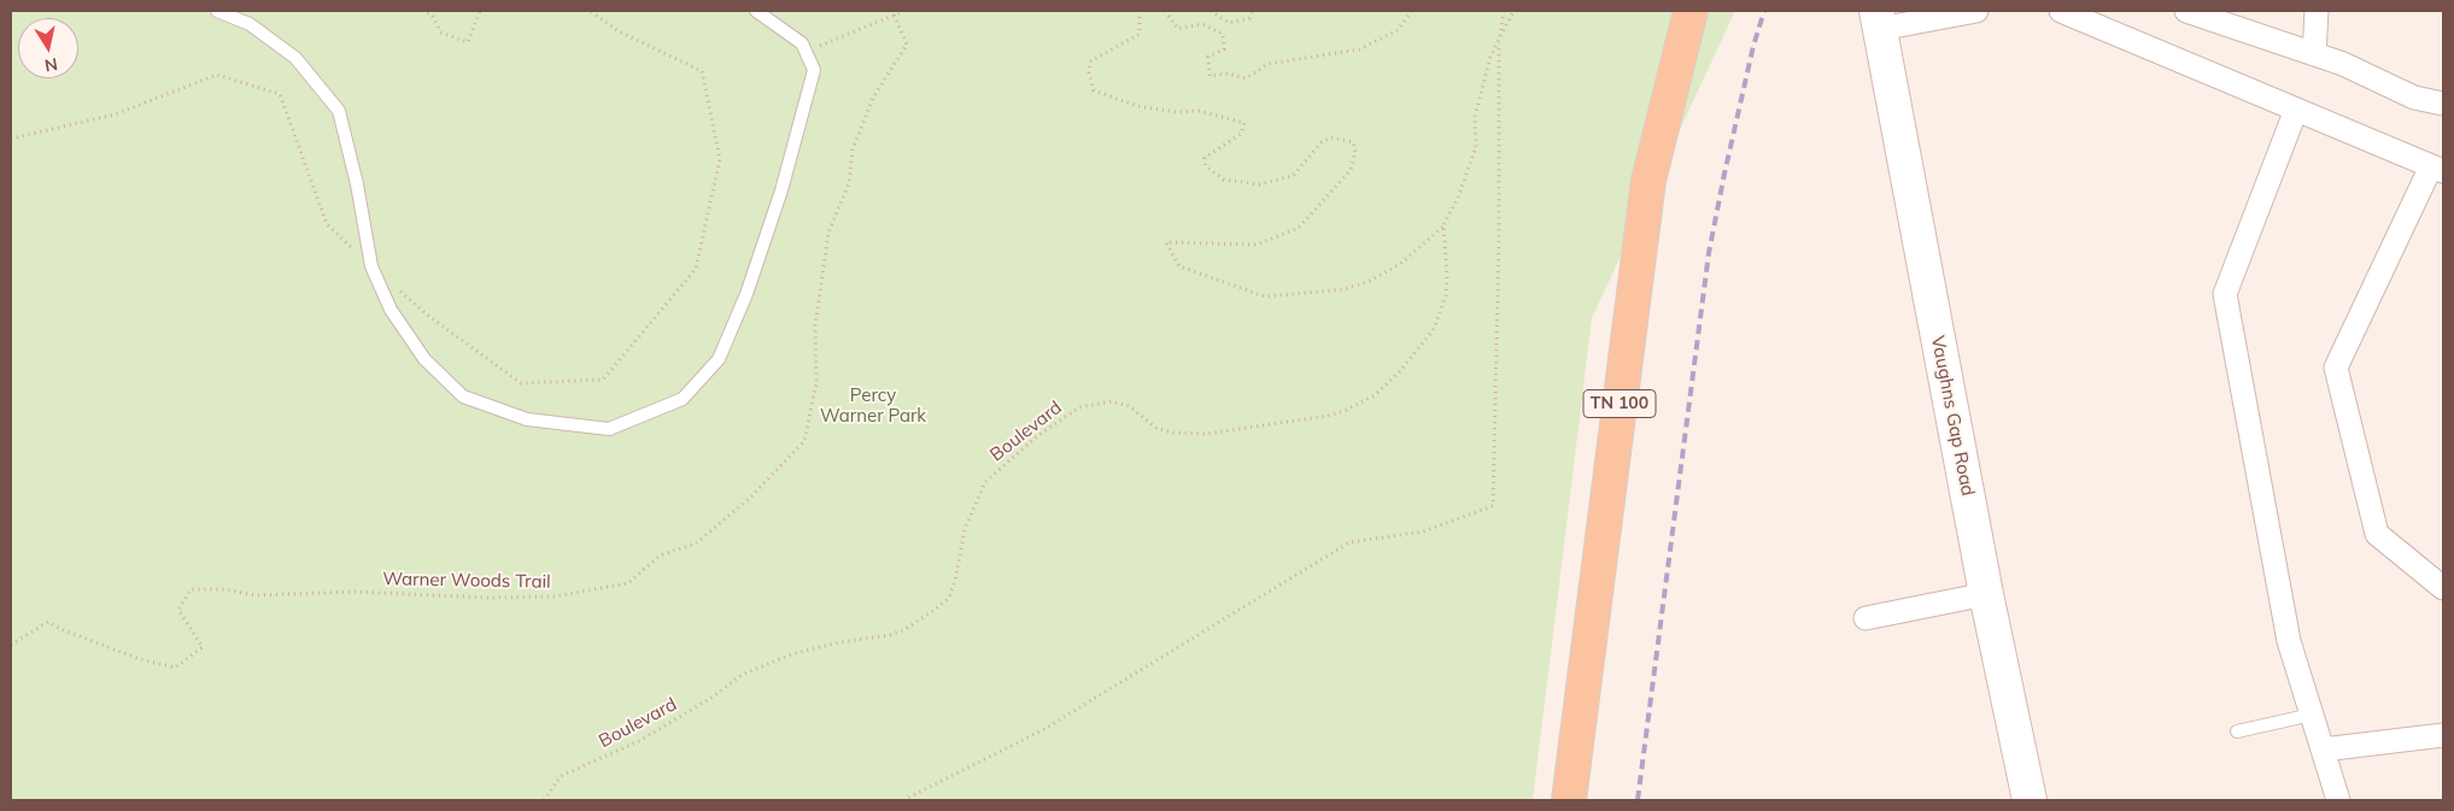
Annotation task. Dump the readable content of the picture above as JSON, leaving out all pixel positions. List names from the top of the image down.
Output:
{
  "streets": {
    "main road": ["TN 100"],
    "street": ["Vaughns Gap Road"],
    "path": ["Boulevard", "Warner Woods Trail"]
  },
  "parks": ["Percy Warner Park"],
  "north": "bottom"
}
